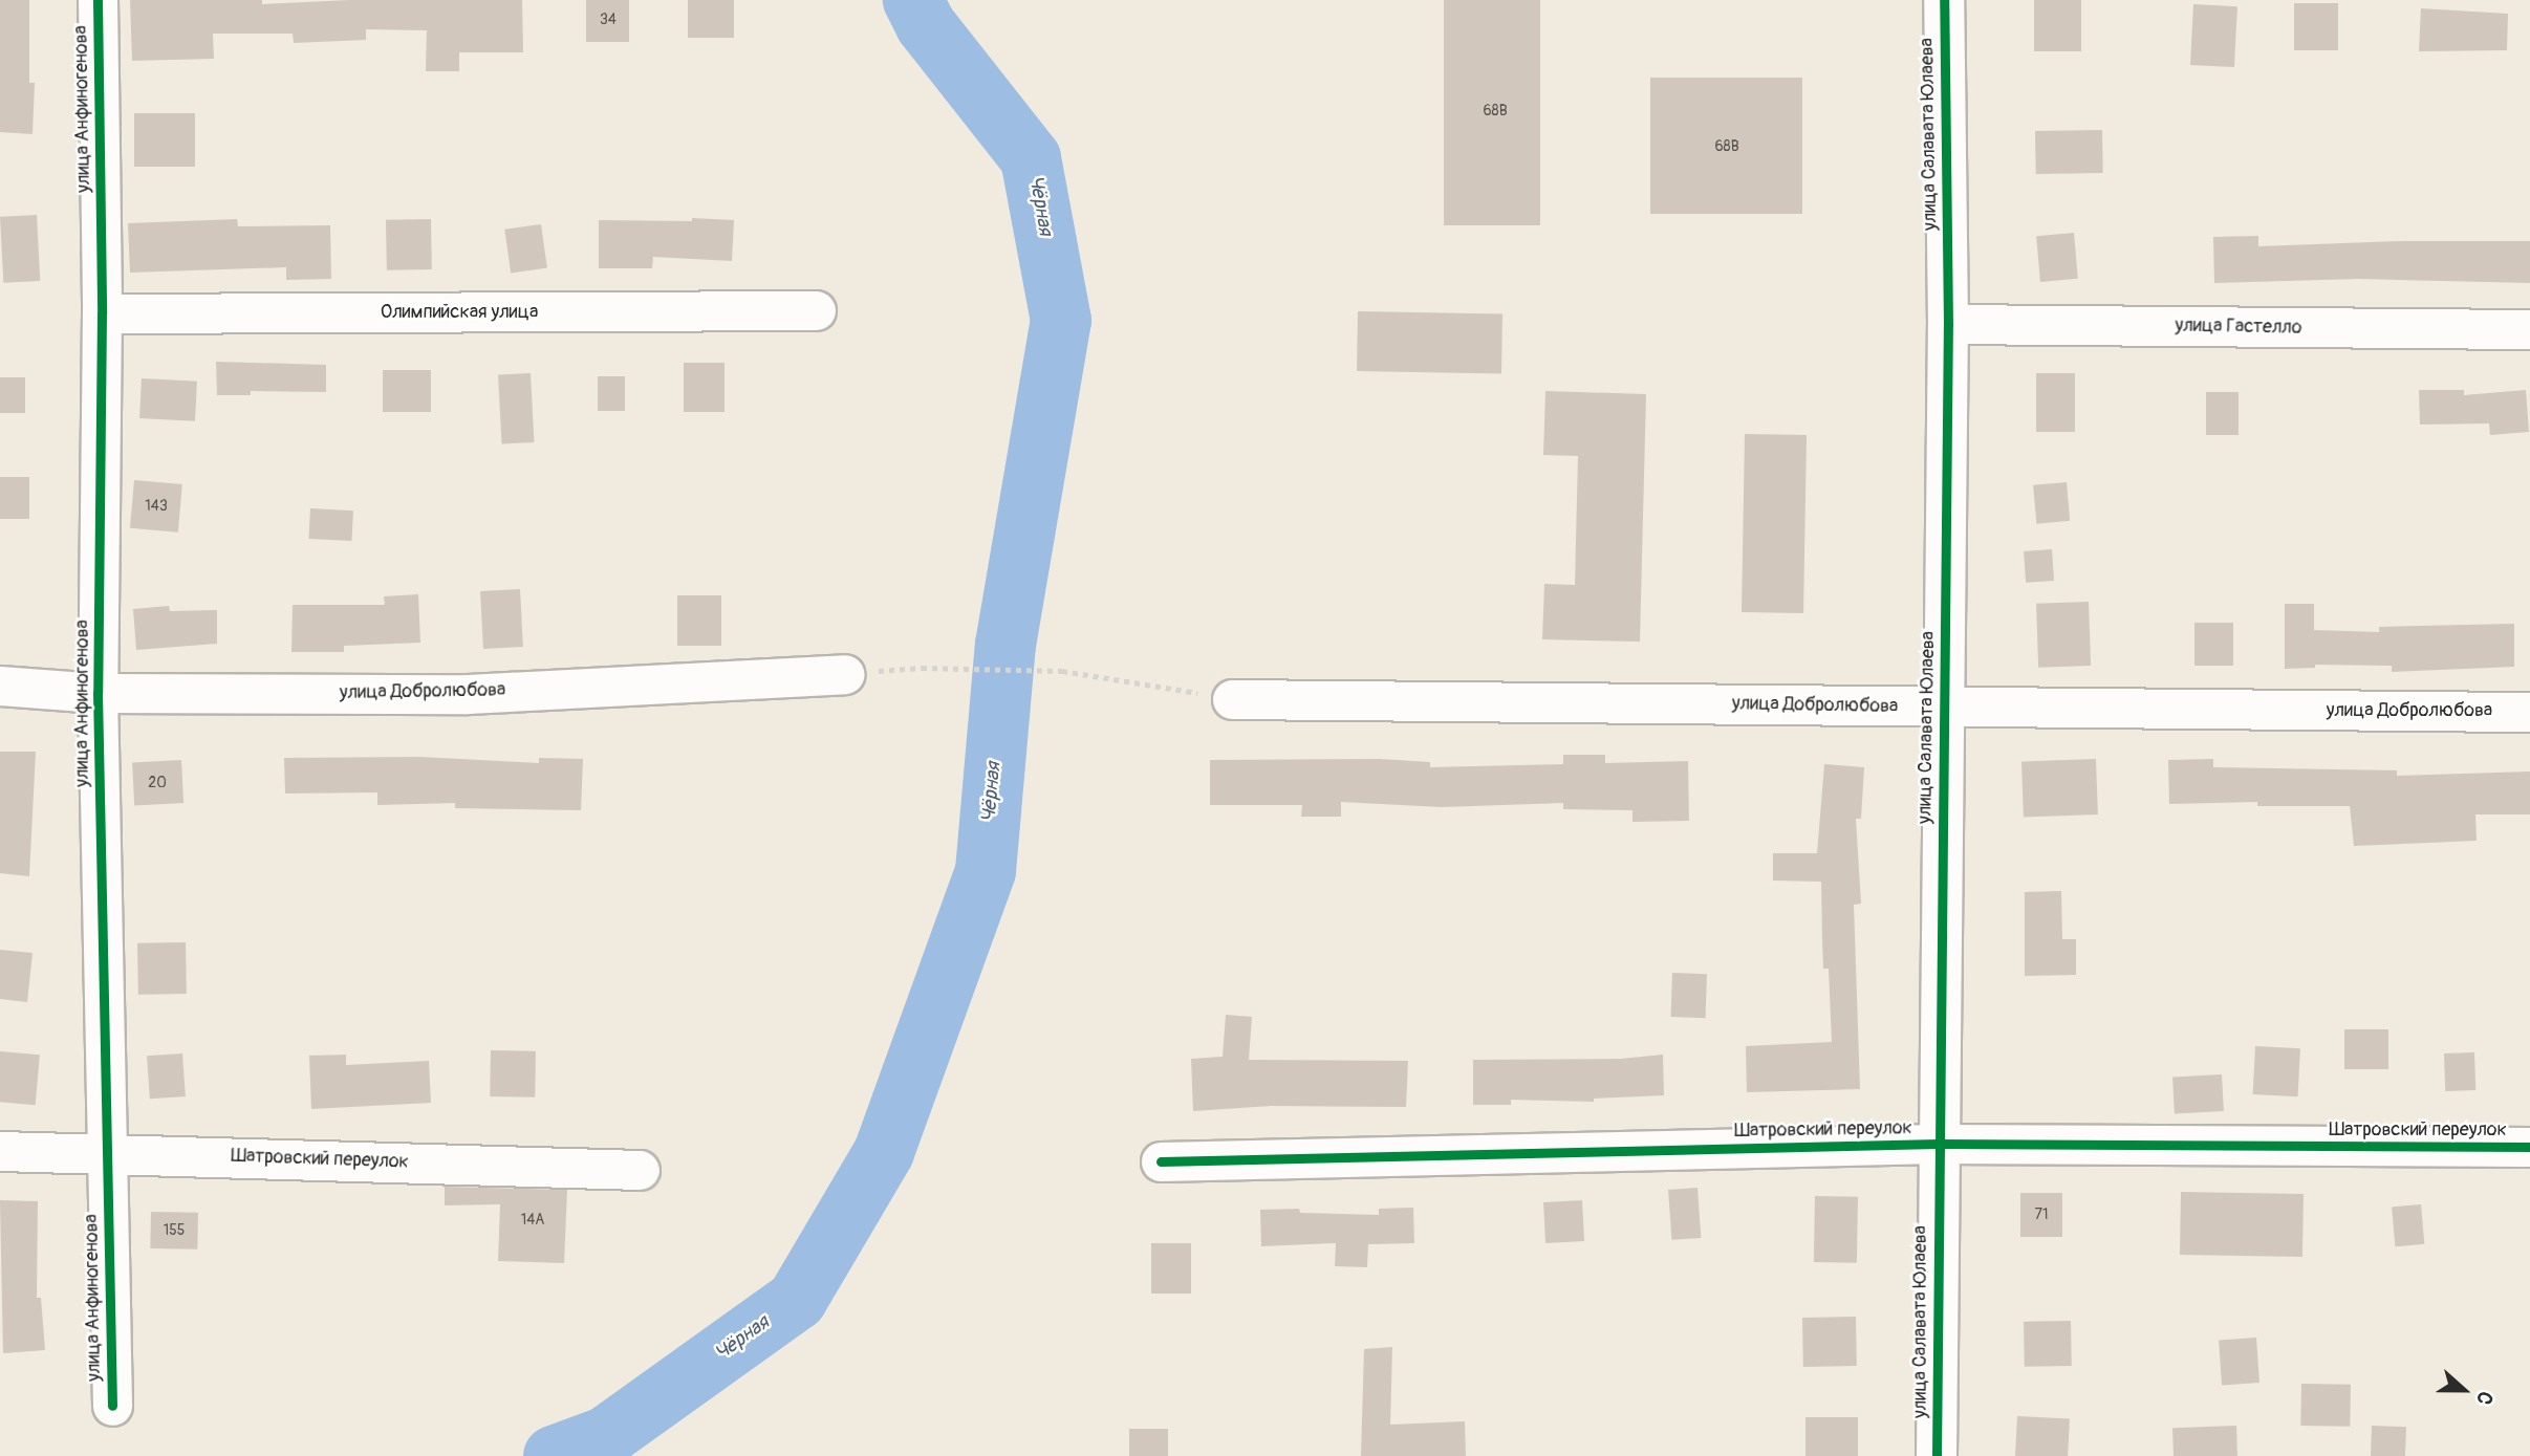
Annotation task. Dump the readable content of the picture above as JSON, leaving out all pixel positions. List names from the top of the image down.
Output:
{
  "streets": {
    "street": [
      "улица Анфиногенова",
      "улица Салавата Юлаева",
      "Олимпийская улица",
      "улица Гастелло",
      "улица Добролюбова",
      "Шатровский переулок"
    ]
  },
  "crossings": [
    ["улица Анфиногенова", "Олимпийская улица"],
    ["улица Анфиногенова", "улица Добролюбова"],
    ["улица Анфиногенова", "Шатровский переулок"],
    ["улица Салавата Юлаева", "улица Гастелло"],
    ["улица Салавата Юлаева", "улица Добролюбова"],
    ["улица Салавата Юлаева", "Шатровский переулок"]
  ],
  "water": ["Чёрная"],
  "house_numbers": [
    "34",
    "68В",
    "68В",
    "143",
    "20",
    "71",
    "14А",
    "155"
  ],
  "north": "right"
}
